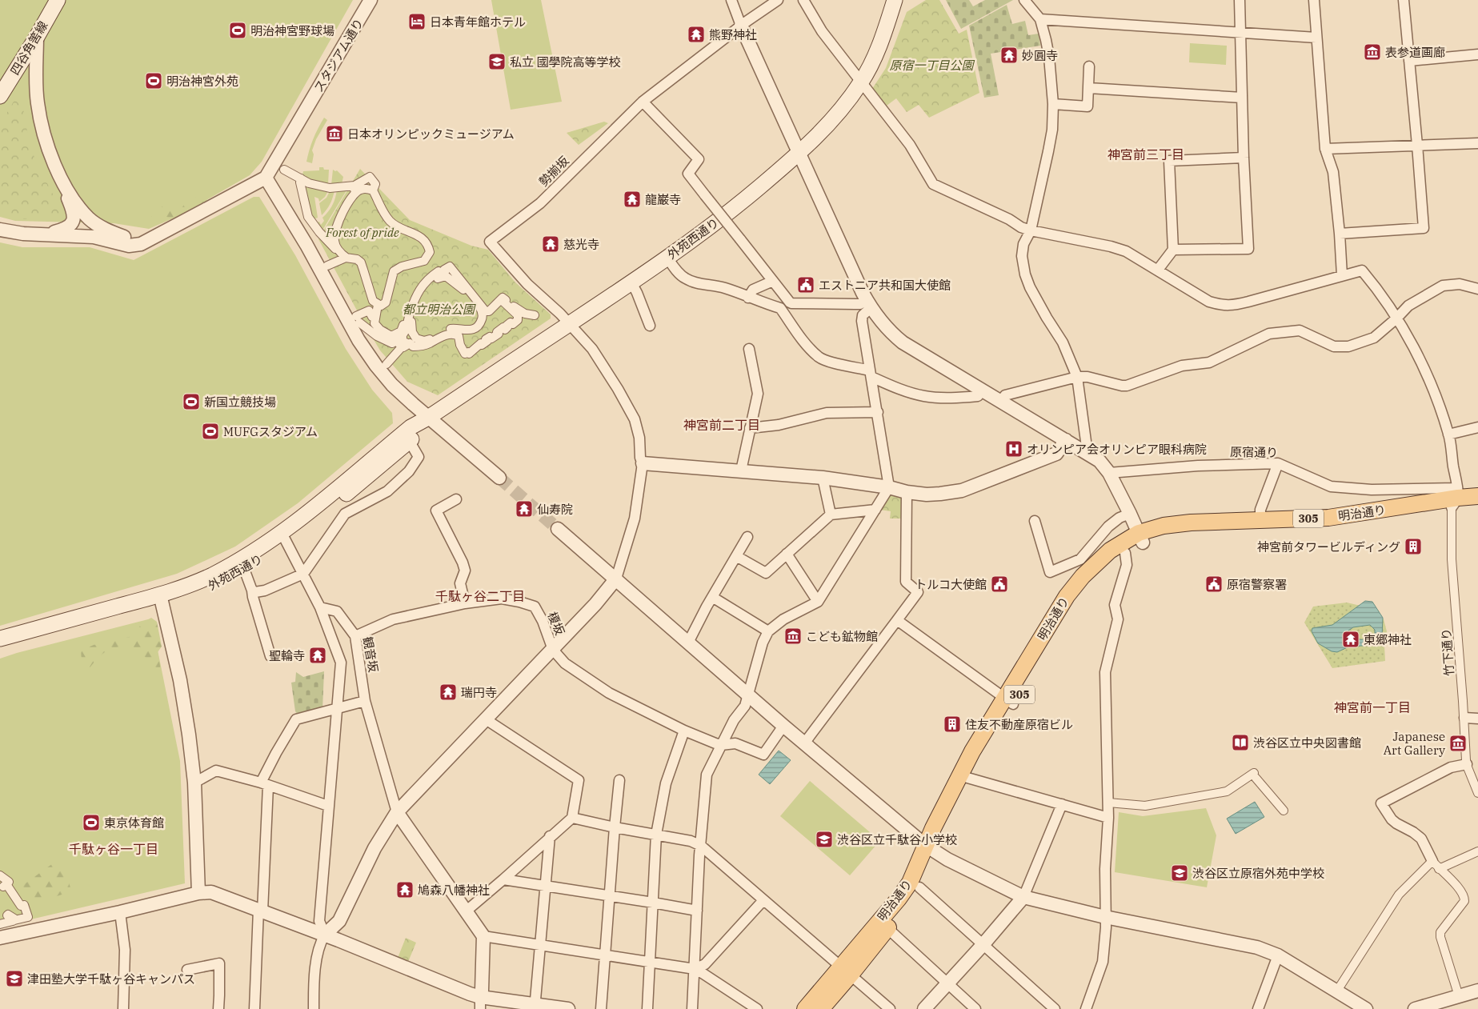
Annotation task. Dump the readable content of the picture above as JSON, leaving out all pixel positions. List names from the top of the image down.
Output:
{
  "streets": {
    "main road": [
      "四谷角筈線",
      "外苑西通り",
      "明治通り",
      "305"
    ],
    "street": [
      "スタジアム通り",
      "勢揃坂",
      "原宿通り",
      "榎坂",
      "竹下通り",
      "観音坂"
    ]
  },
  "crossings": [
    ["勢揃坂", "外苑西通り"],
    ["原宿通り", "明治通り"],
    ["原宿通り", "竹下通り"],
    ["明治通り", "竹下通り"]
  ],
  "districts": [
    "神宮前三丁目",
    "神宮前二丁目",
    "千駄ヶ谷二丁目",
    "神宮前一丁目",
    "千駄ヶ谷一丁目"
  ],
  "parks": ["原宿一丁目公園", "Forest of pride", "都立明治公園"],
  "places": {
    "hotel": ["日本青年館ホテル"],
    "sports": [
      "明治神宮野球場",
      "明治神宮外苑",
      "新国立競技場",
      "MUFGスタジアム",
      "東京体育館"
    ],
    "temple": [
      "熊野神社",
      "妙圓寺",
      "龍巌寺",
      "慈光寺",
      "仙寿院",
      "東郷神社",
      "聖輪寺",
      "瑞円寺",
      "鳩森八幡神社"
    ],
    "museum": [
      "表参道画廊",
      "日本オリンピックミュージアム",
      "こども鉱物館",
      "Japanese Art Gallery"
    ],
    "school or university": [
      "私立 國學院高等学校",
      "渋谷区立千駄谷小学校",
      "渋谷区立原宿外苑中学校",
      "津田塾大学千駄ヶ谷キャンパス"
    ],
    "public building": ["エストニア共和国大使館", "トルコ大使館", "原宿警察署"],
    "hospital": ["オリンピア会オリンピア眼科病院"],
    "building": ["神宮前タワービルディング", "住友不動産原宿ビル"],
    "library": ["渋谷区立中央図書館"]
  }
}
